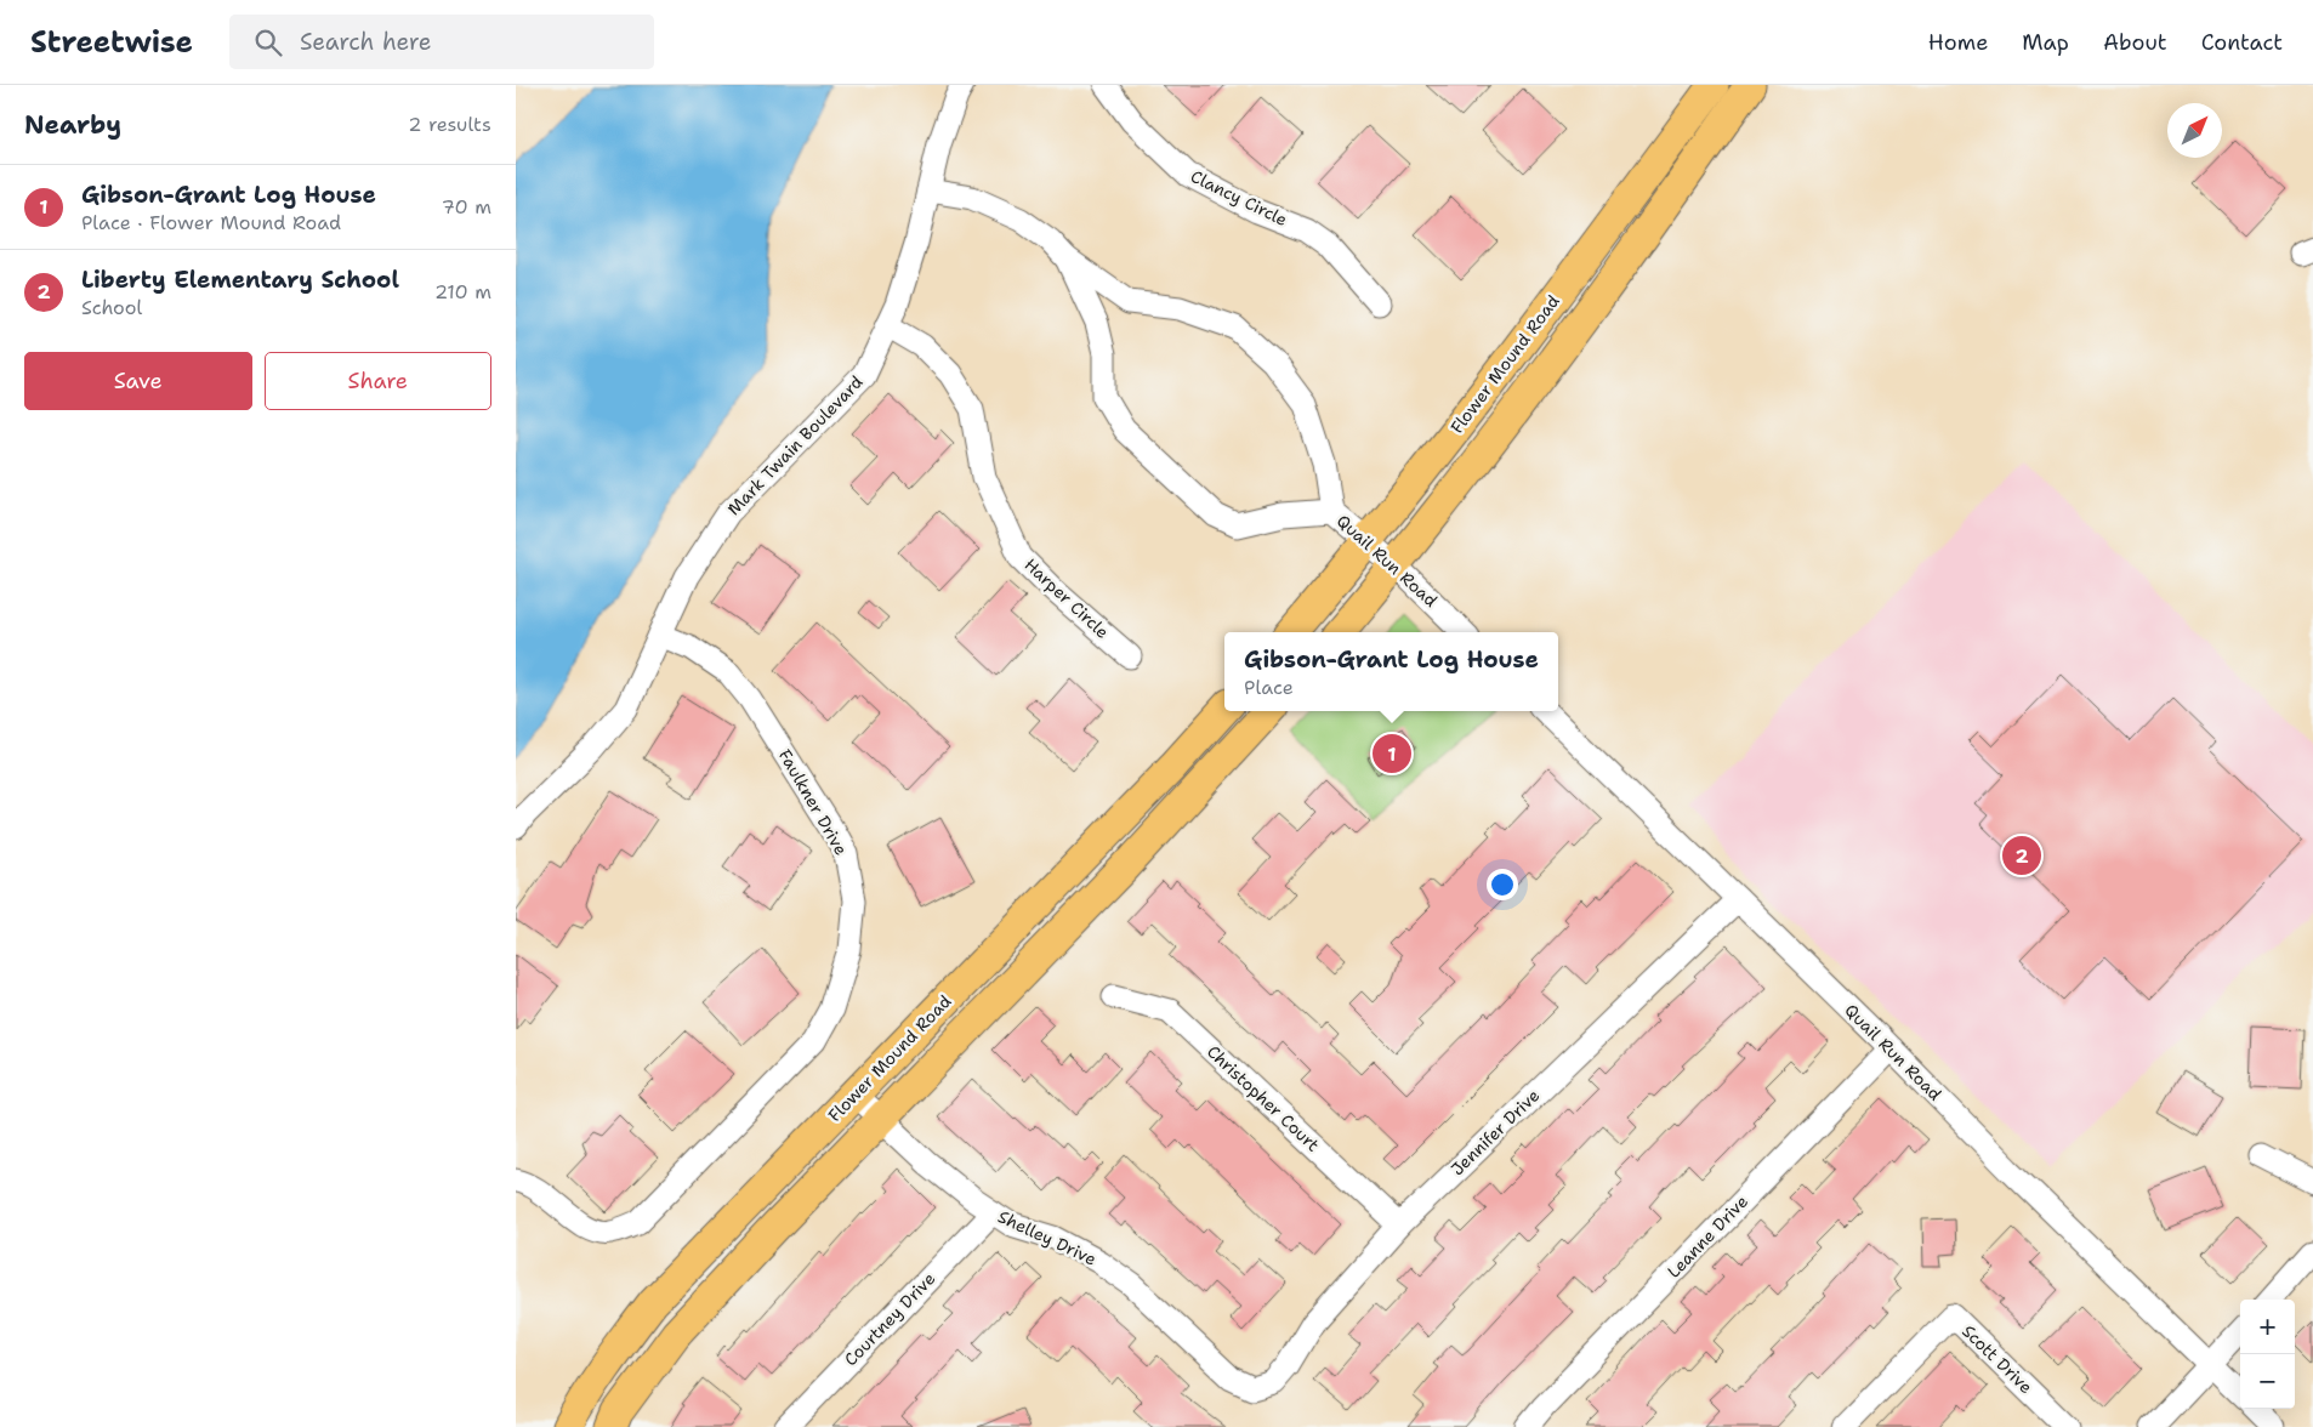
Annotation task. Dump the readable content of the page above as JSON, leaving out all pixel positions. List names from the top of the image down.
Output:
{
  "streets": {
    "main road": ["Flower Mound Road"],
    "street": [
      "Clancy Circle",
      "Mark Twain Boulevard",
      "Quail Run Road",
      "Harper Circle",
      "Faulkner Drive",
      "Christopher Court",
      "Jennifer Drive",
      "Leanne Drive",
      "Shelley Drive",
      "Courtney Drive",
      "Scott Drive"
    ]
  },
  "crossings": [
    ["Flower Mound Road", "Quail Run Road"],
    ["Flower Mound Road", "Shelley Drive"],
    ["Mark Twain Boulevard", "Quail Run Road"],
    ["Mark Twain Boulevard", "Harper Circle"],
    ["Mark Twain Boulevard", "Faulkner Drive"],
    ["Quail Run Road", "Jennifer Drive"],
    ["Quail Run Road", "Leanne Drive"],
    ["Christopher Court", "Jennifer Drive"],
    ["Jennifer Drive", "Shelley Drive"],
    ["Shelley Drive", "Courtney Drive"]
  ],
  "north": "top right",
  "page": {
    "header": "Streetwise",
    "search": "Search here",
    "nav": [
      "Home",
      "Map",
      "About",
      "Contact"
    ],
    "heading": ["Nearby", "2 results"],
    "list": [
      {
        "mark": "1",
        "name": "Gibson-Grant Log House",
        "note": "Place · Flower Mound Road",
        "value": "70 m"
      },
      {
        "mark": "2",
        "name": "Liberty Elementary School",
        "note": "School",
        "value": "210 m"
      }
    ],
    "buttons": ["Save", "Share"],
    "popup": ["Gibson-Grant Log House", "Place"],
    "pins": ["1", "2"],
    "map_buttons": ["+", "−"]
  }
}
